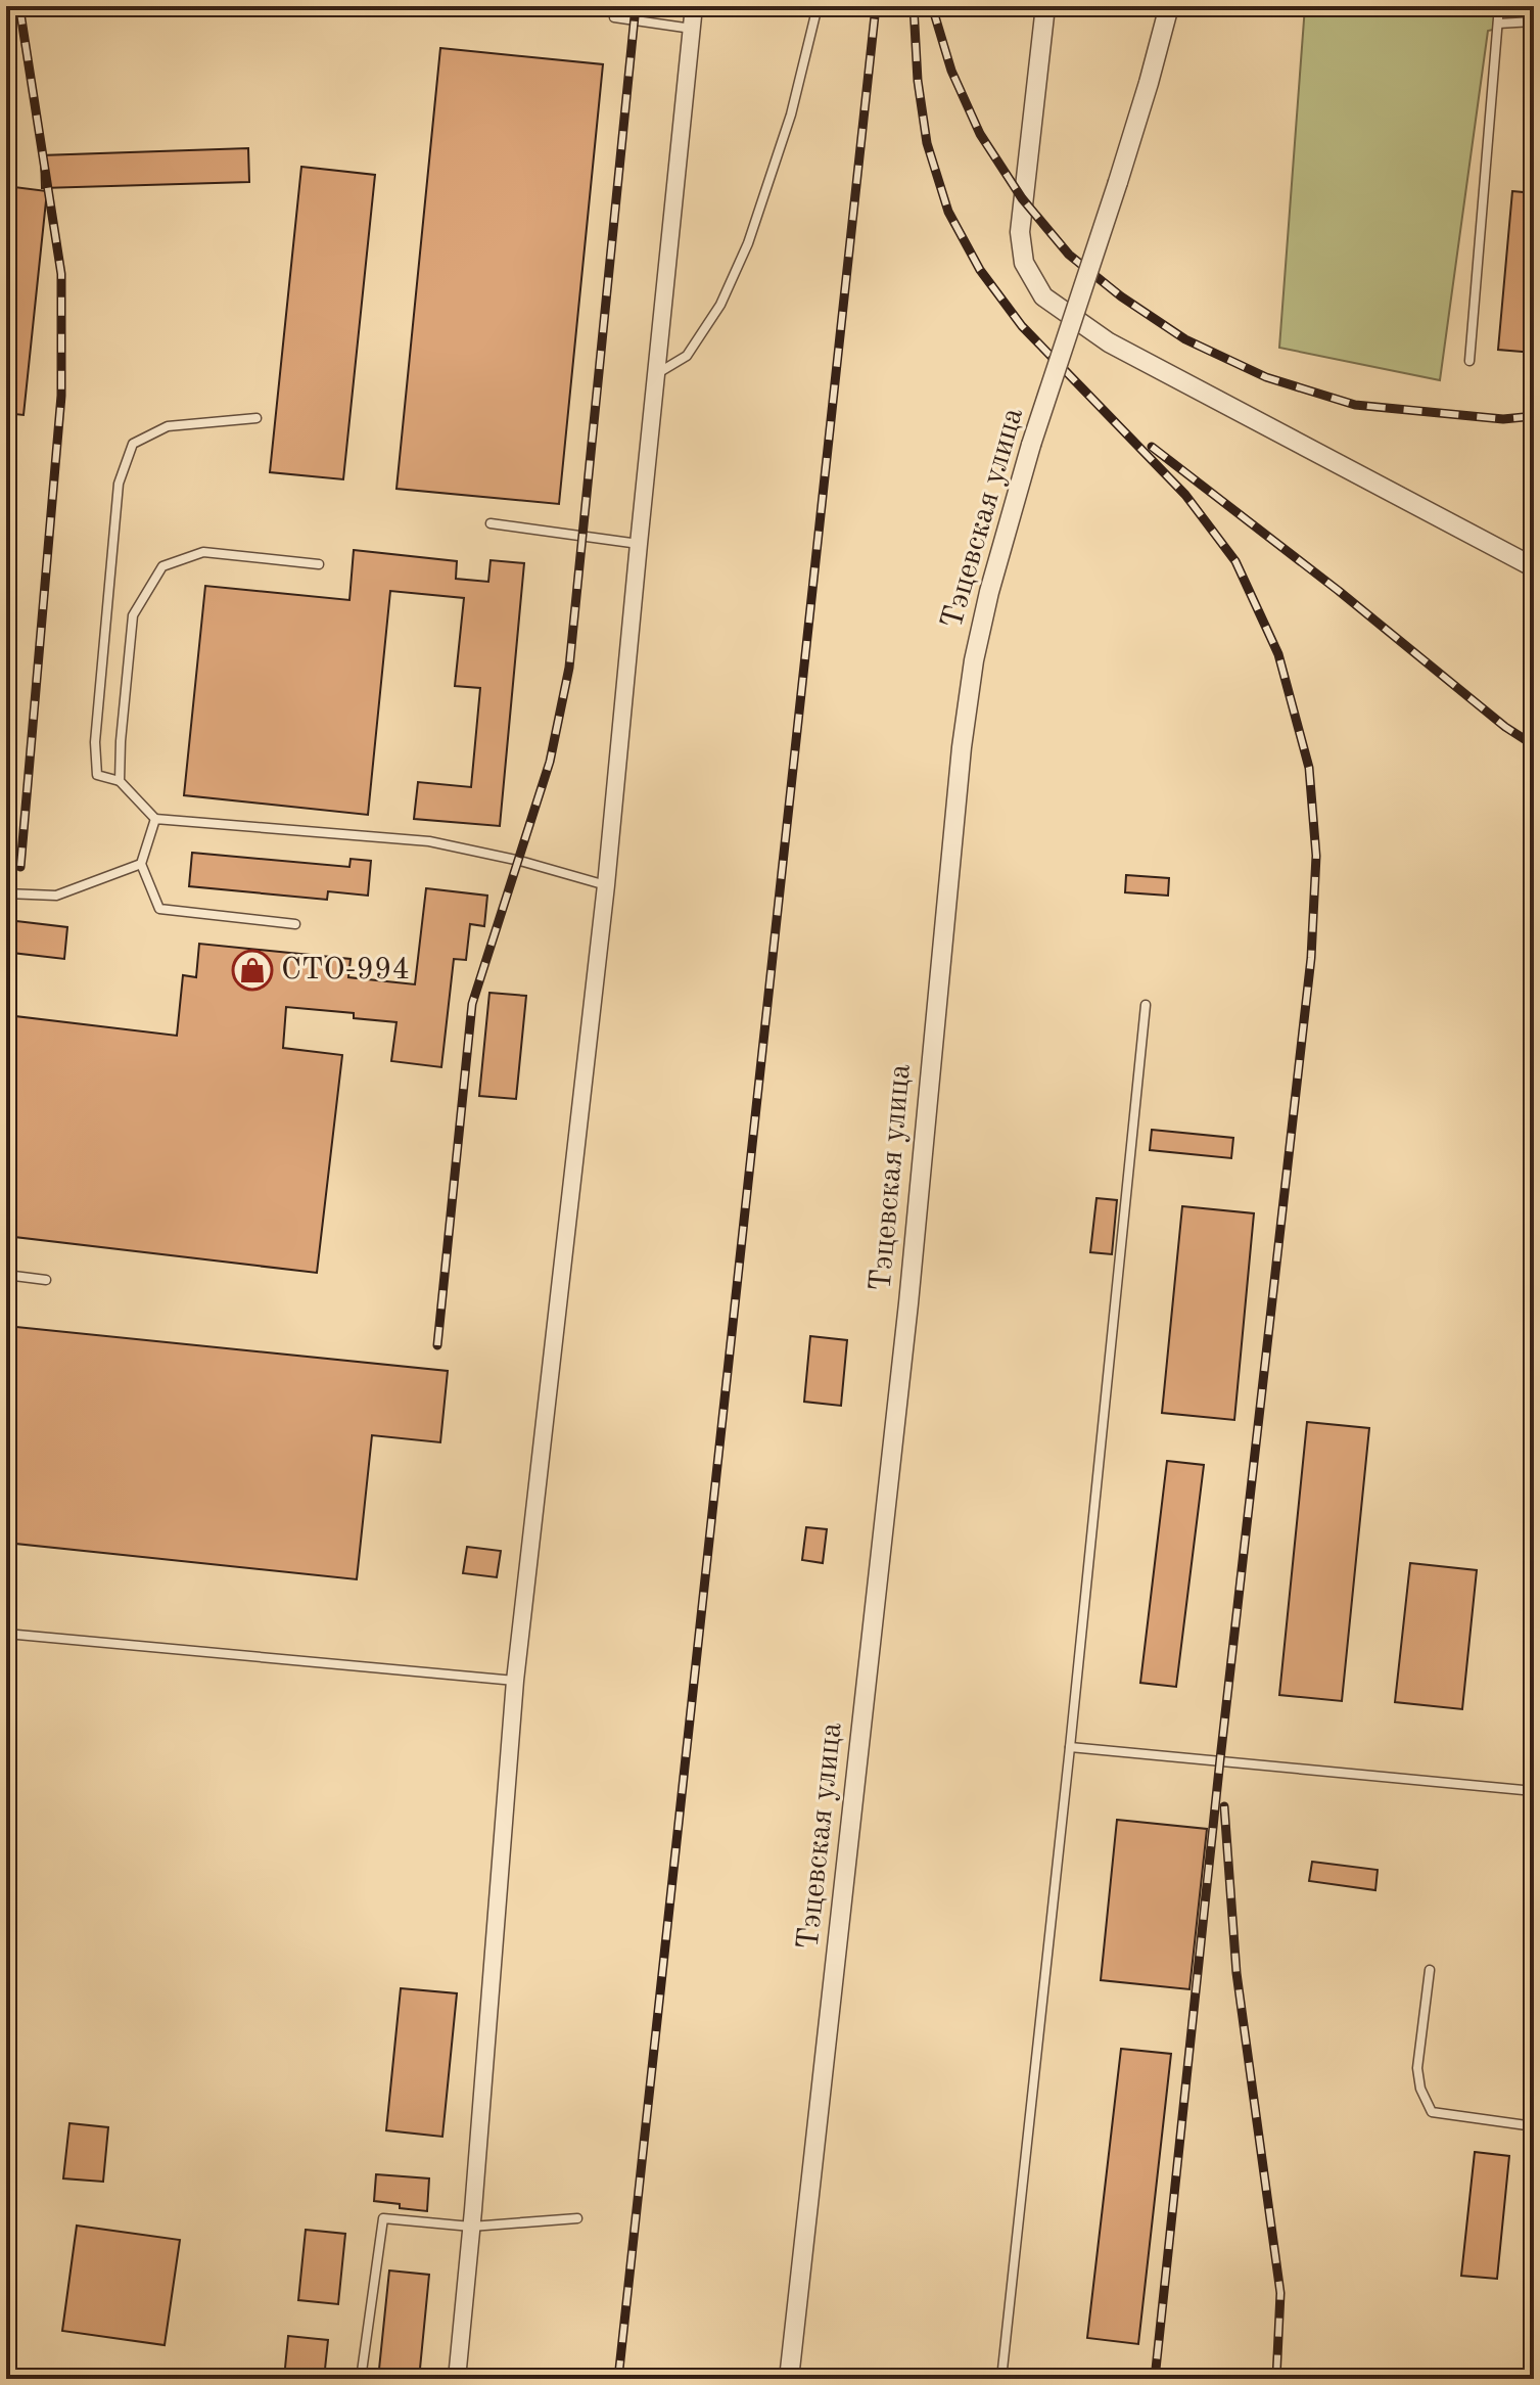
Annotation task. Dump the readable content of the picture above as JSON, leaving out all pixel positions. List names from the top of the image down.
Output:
{
  "streets": {
    "street": ["Тэцевская улица"]
  },
  "places": {
    "shop": ["СТО-994"]
  }
}
